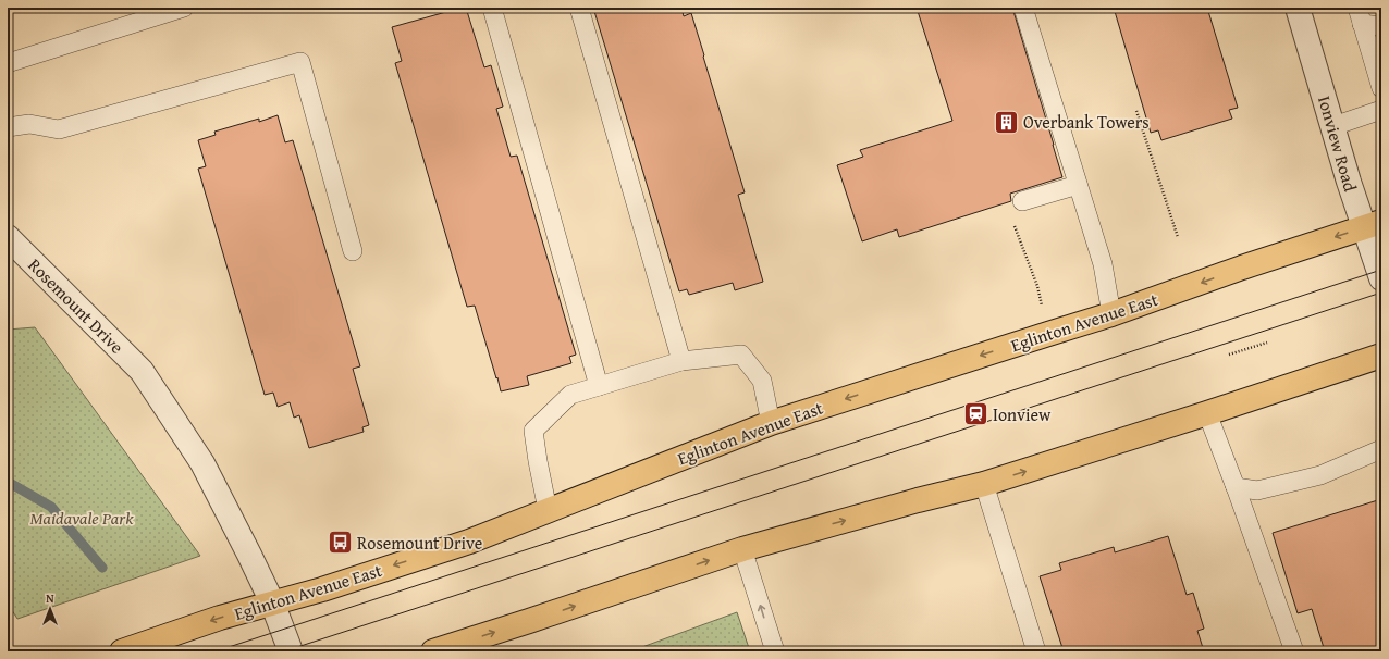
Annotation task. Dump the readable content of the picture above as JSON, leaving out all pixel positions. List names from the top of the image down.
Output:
{
  "streets": {
    "main road": ["Eglinton Avenue East"],
    "street": ["Ionview Road", "Rosemount Drive"]
  },
  "crossings": [
    ["Ionview Road", "Eglinton Avenue East"],
    ["Rosemount Drive", "Eglinton Avenue East"]
  ],
  "parks": ["Maidavale Park"],
  "places": {
    "building": ["Overbank Towers"],
    "station": ["Ionview"],
    "bus stop": ["Rosemount Drive"]
  },
  "north": "top"
}
